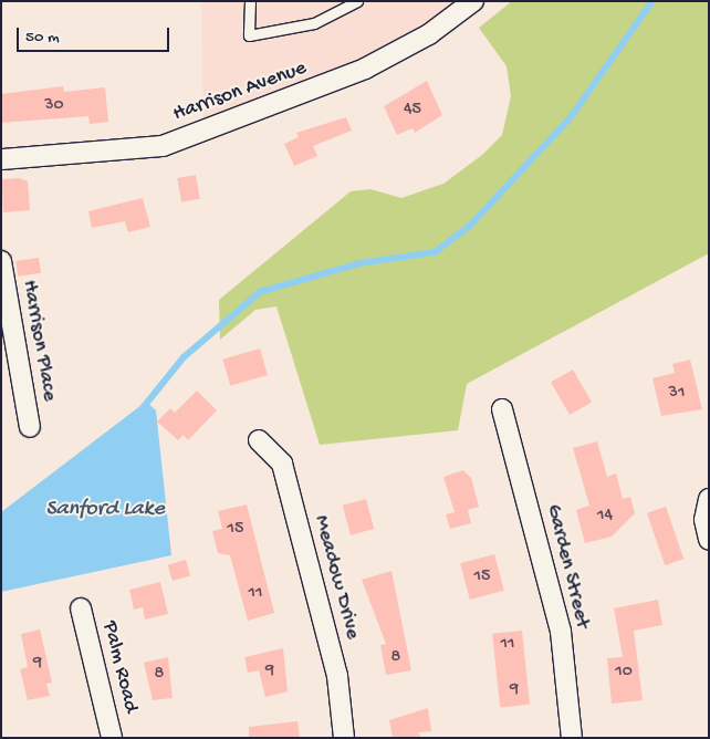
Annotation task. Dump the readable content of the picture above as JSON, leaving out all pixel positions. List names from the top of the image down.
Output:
{
  "streets": {
    "street": [
      "Harrison Avenue",
      "Harrison Place",
      "Garden Street",
      "Meadow Drive",
      "Palm Road"
    ]
  },
  "water": ["Sanford Lake"],
  "house_numbers": [
    "30",
    "45",
    "31",
    "14",
    "15",
    "15",
    "11",
    "11",
    "8",
    "9",
    "9",
    "10",
    "8",
    "9"
  ],
  "scale_bar": "50 m"
}
